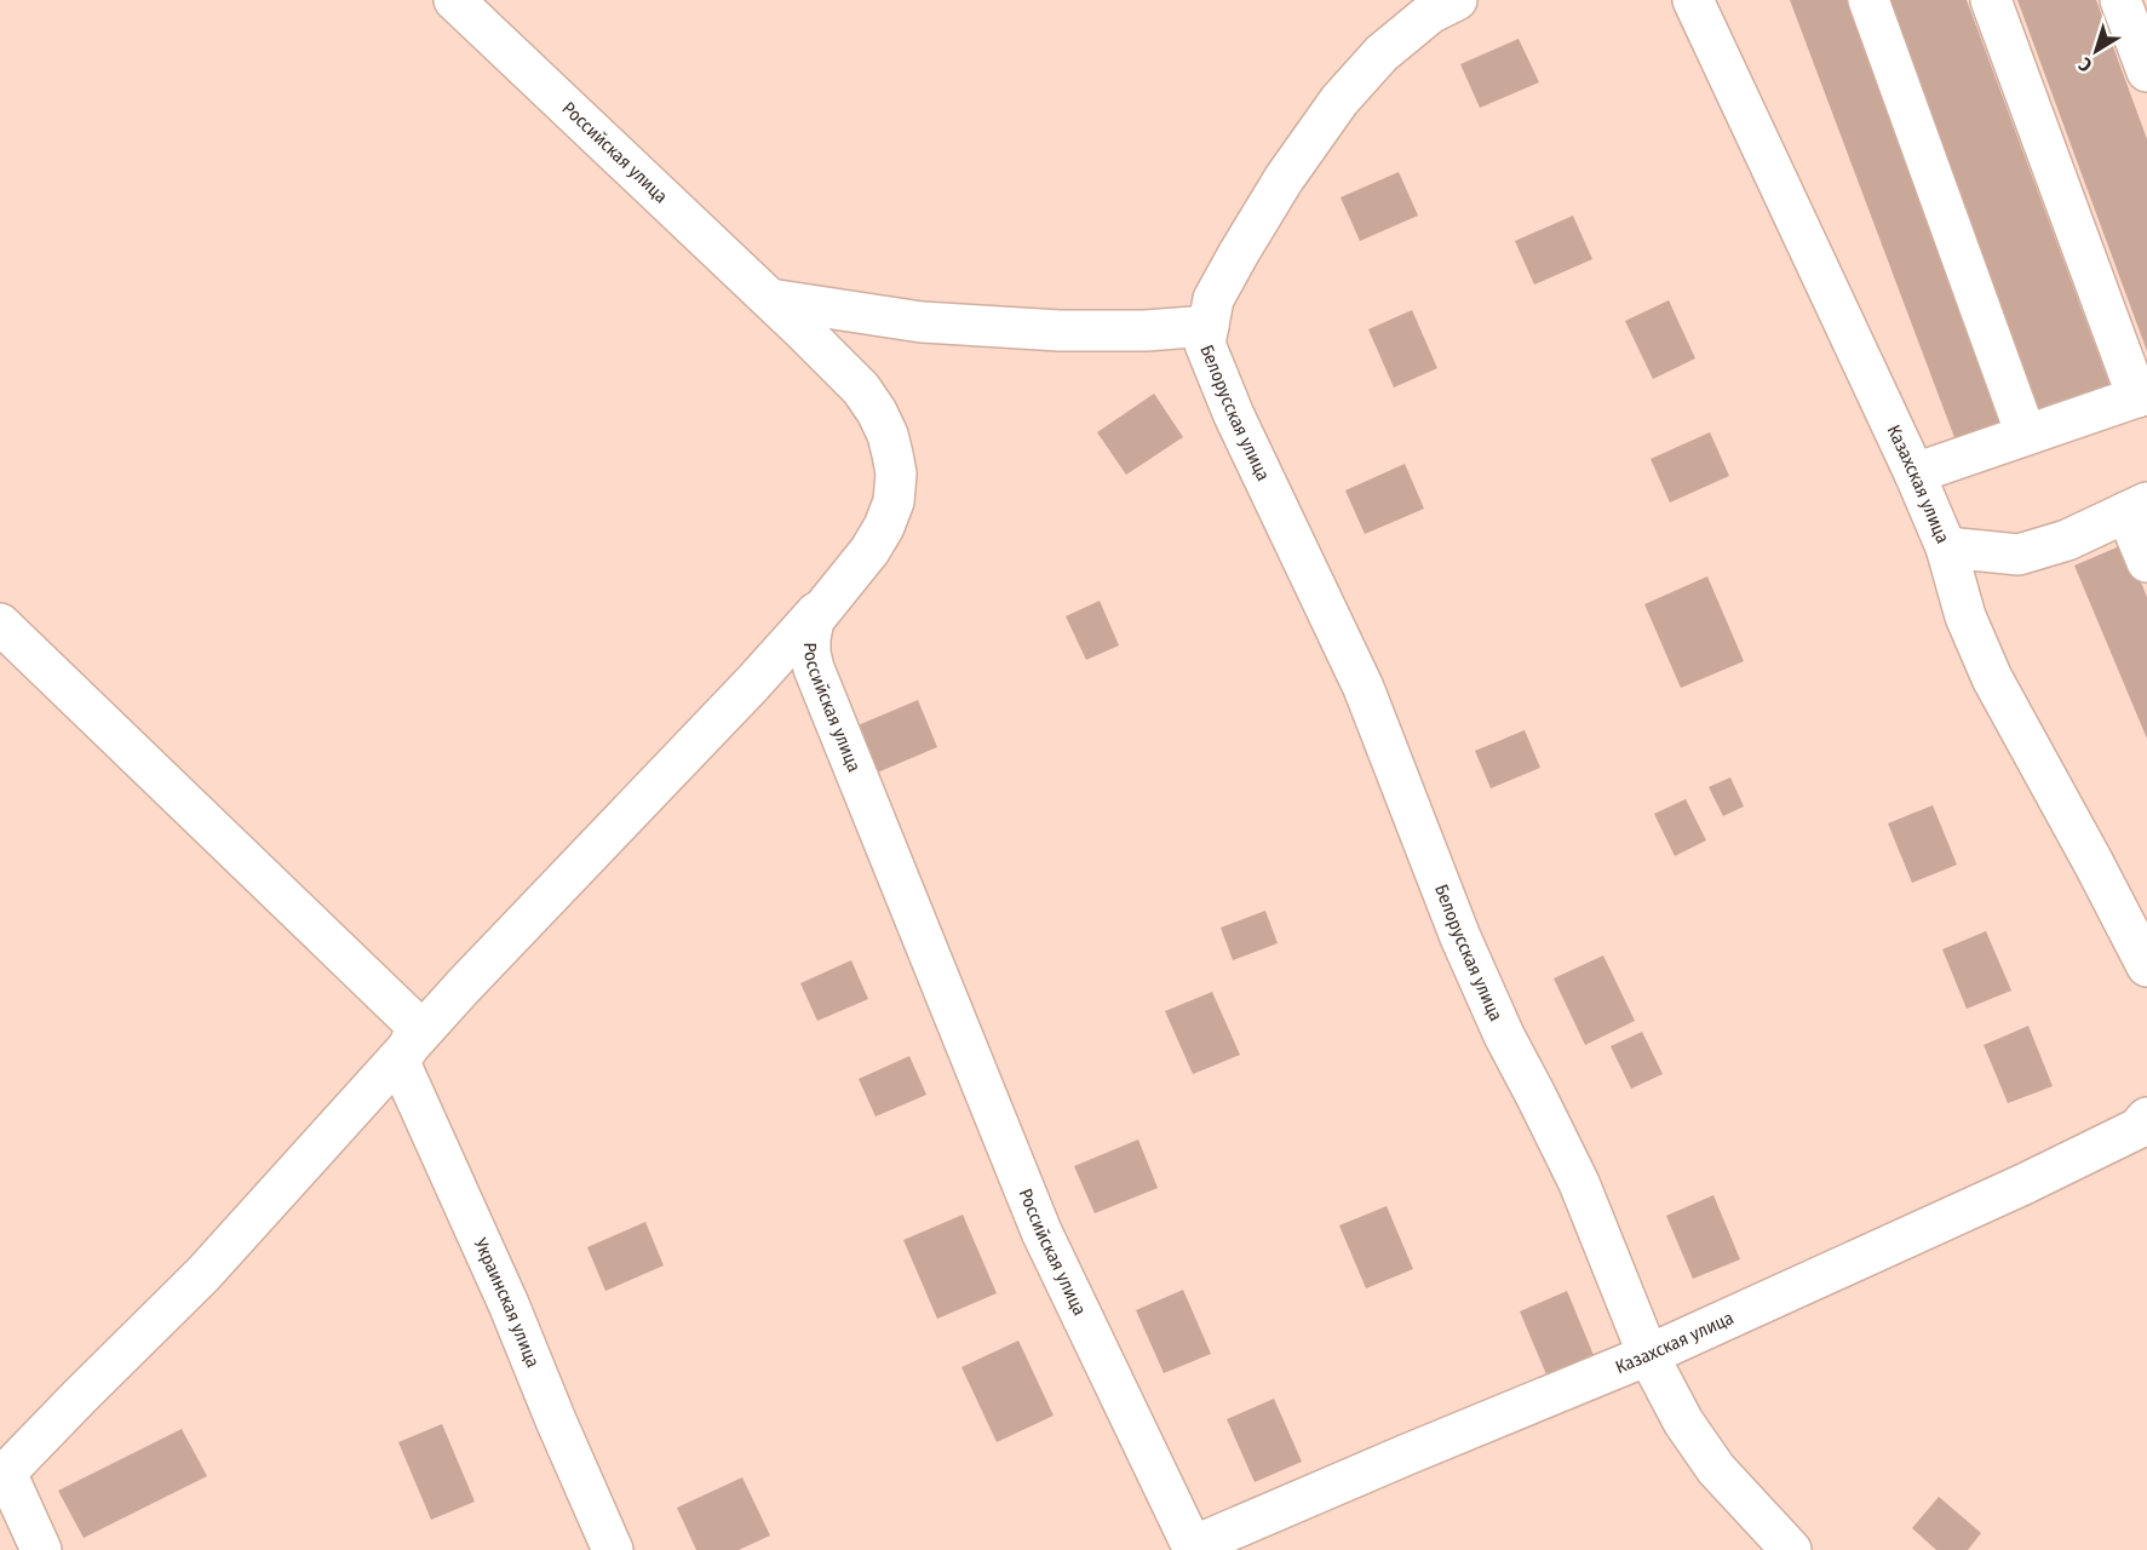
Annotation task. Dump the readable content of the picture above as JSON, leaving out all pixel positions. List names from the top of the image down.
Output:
{
  "streets": {
    "street": [
      "Российская улица",
      "Белорусская улица",
      "Казахская улица",
      "Украинская улица"
    ]
  },
  "crossings": [
    ["Российская улица", "Казахская улица"],
    ["Белорусская улица", "Казахская улица"]
  ],
  "north": "bottom left"
}
